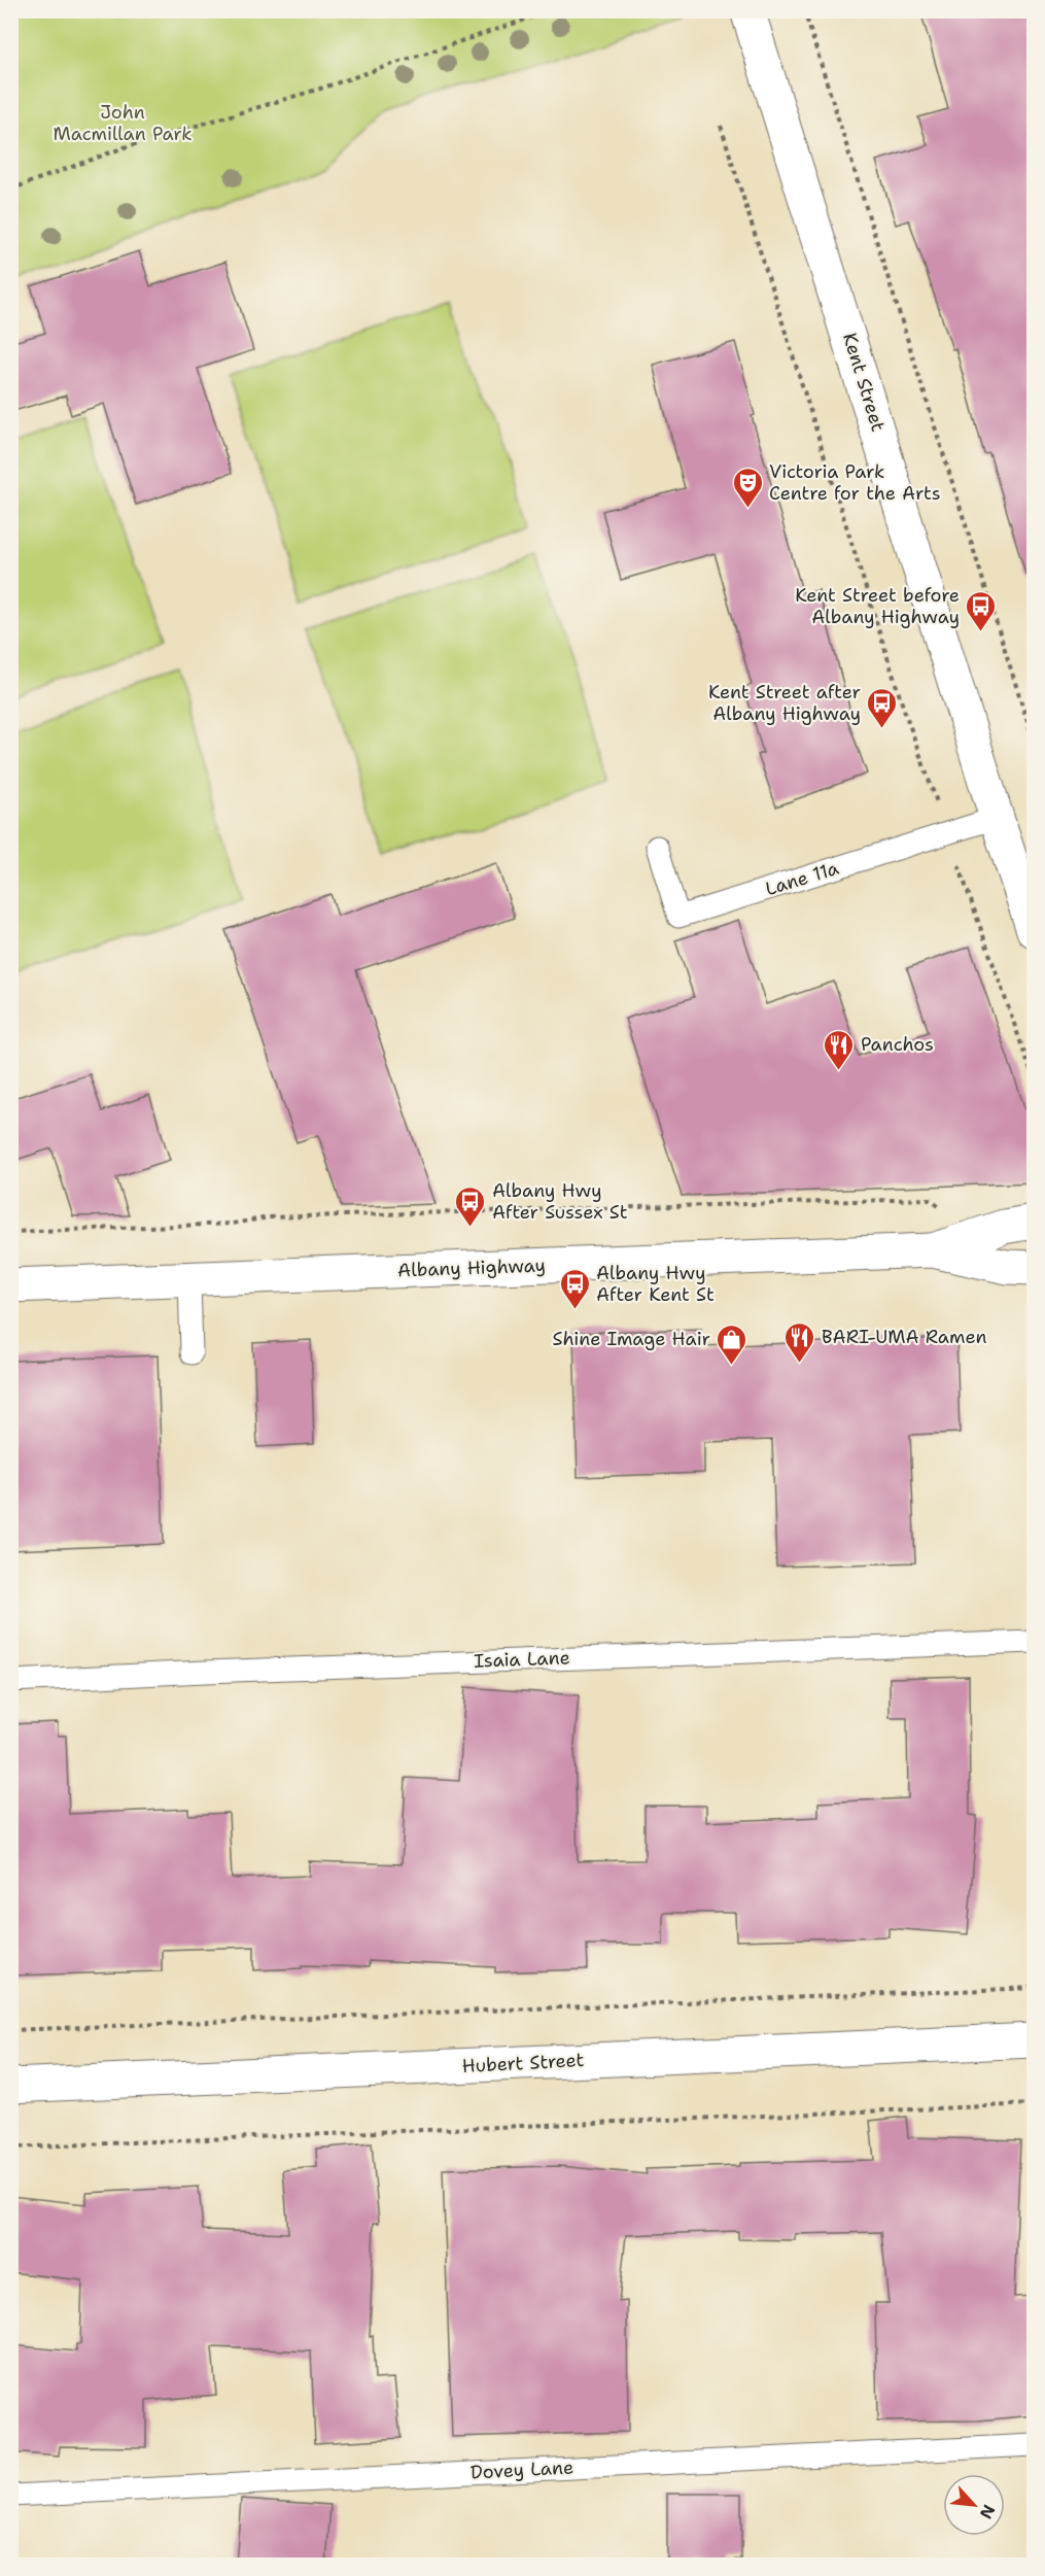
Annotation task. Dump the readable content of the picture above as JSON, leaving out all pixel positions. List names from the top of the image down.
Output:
{
  "streets": {
    "main road": ["Kent Street", "Albany Highway", "Hubert Street"],
    "lane": ["Lane 11a", "Isaia Lane", "Dovey Lane"]
  },
  "crossings": [
    ["Kent Street", "Lane 11a"]
  ],
  "parks": ["John Macmillan Park"],
  "places": {
    "theatre": ["Victoria Park Centre for the Arts"],
    "bus stop": [
      "Kent Street before Albany Highway",
      "Kent Street after Albany Highway",
      "Albany Hwy After Sussex St",
      "Albany Hwy After Kent St"
    ],
    "restaurant": ["Panchos", "BARI-UMA Ramen"],
    "shop": ["Shine Image Hair"]
  },
  "north": "bottom right"
}
